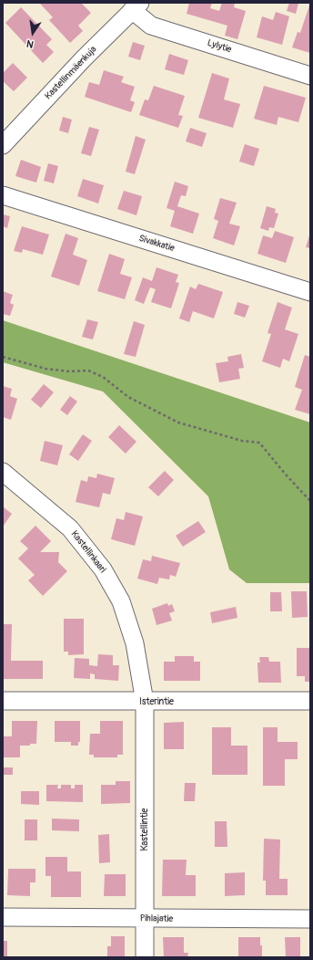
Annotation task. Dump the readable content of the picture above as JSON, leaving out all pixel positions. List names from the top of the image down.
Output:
{
  "streets": {
    "street": [
      "Lylytie",
      "Kastellinmäenkuja",
      "Sivakkatie",
      "Kastellinkaari",
      "Isterintie",
      "Kastellintie",
      "Pihlajatie"
    ]
  },
  "crossings": [
    ["Lylytie", "Kastellinmäenkuja"],
    ["Kastellinkaari", "Isterintie"],
    ["Kastellinkaari", "Kastellintie"],
    ["Isterintie", "Kastellintie"],
    ["Kastellintie", "Pihlajatie"]
  ],
  "north": "bottom"
}
